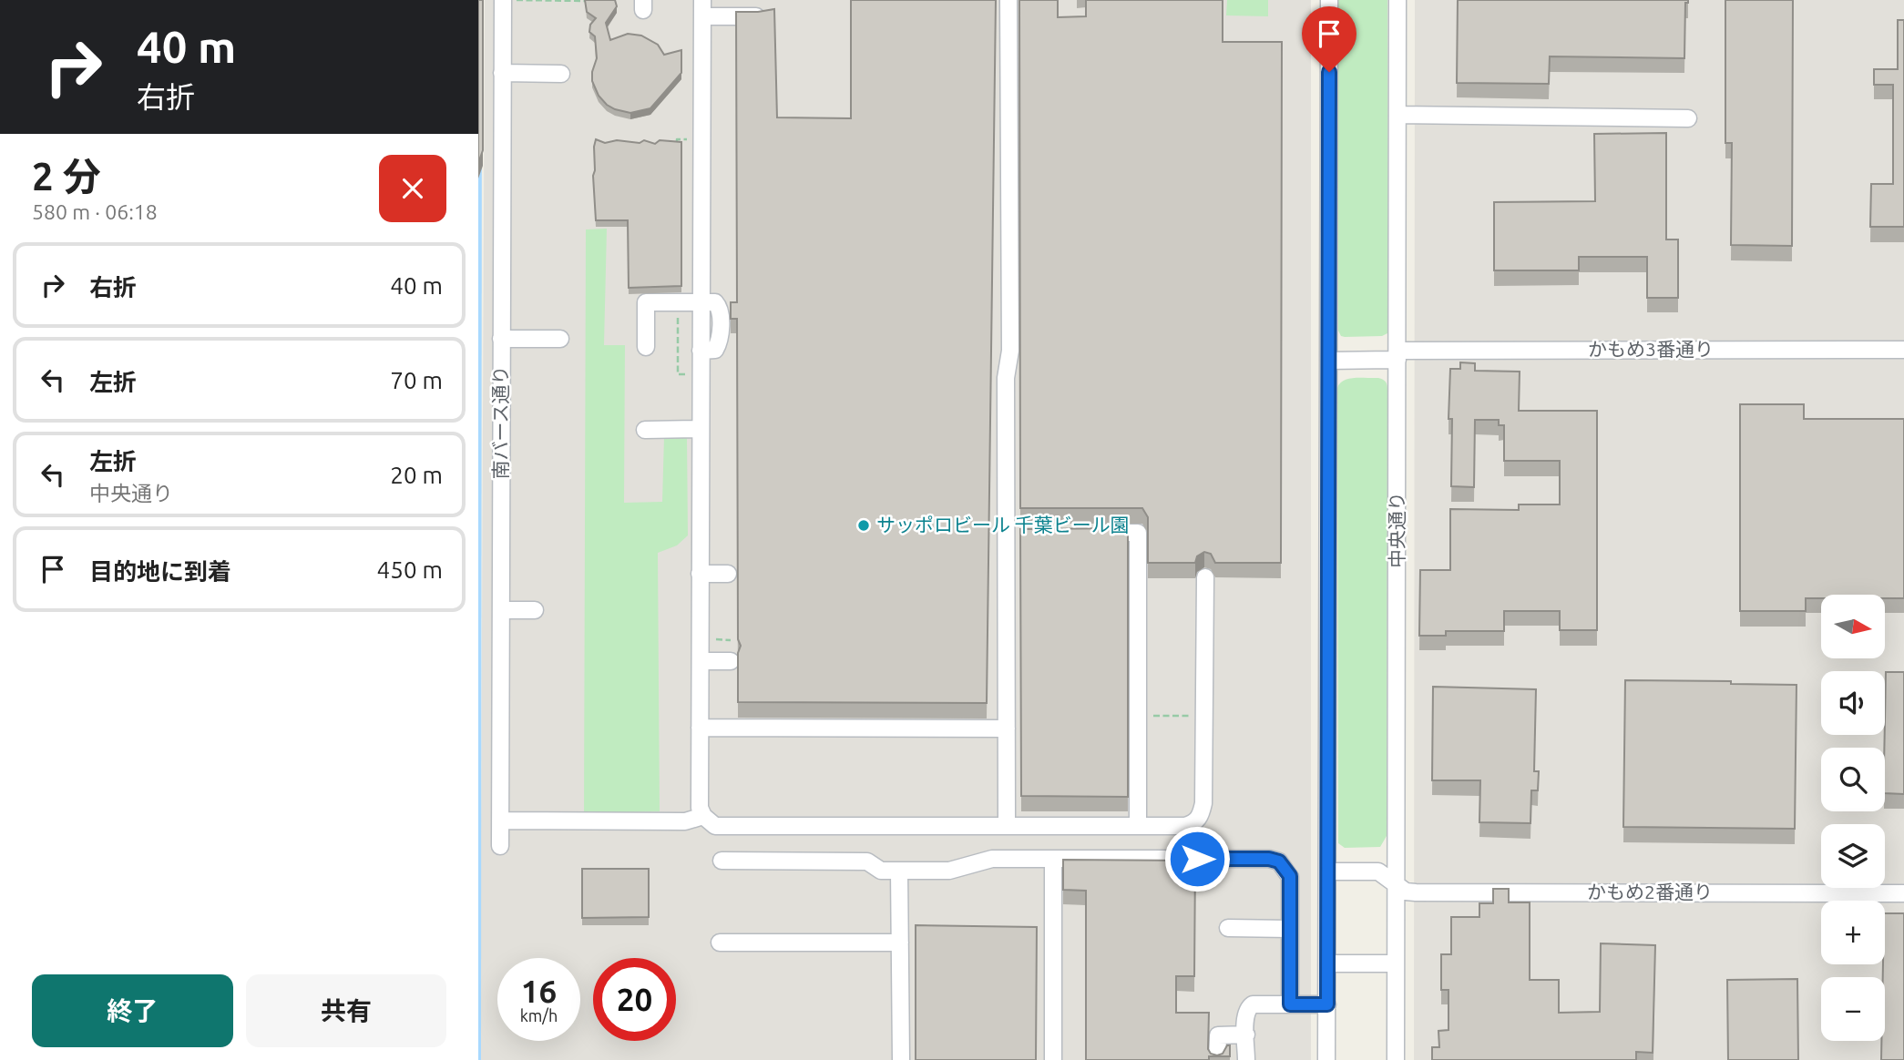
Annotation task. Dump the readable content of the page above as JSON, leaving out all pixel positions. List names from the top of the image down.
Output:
{
  "streets": {
    "street": [
      "かもめ3番通り",
      "南バース通り",
      "中央通り",
      "かもめ2番通り"
    ]
  },
  "crossings": [
    ["かもめ3番通り", "中央通り"],
    ["中央通り", "かもめ2番通り"]
  ],
  "places": ["サッポロビール 千葉ビール園"],
  "north": "right",
  "page": {
    "turn": ["40 m", "右折"],
    "heading": ["2 分", "580 m · 06:18"],
    "list": [
      {
        "name": "右折",
        "value": "40 m"
      },
      {
        "name": "左折",
        "value": "70 m"
      },
      {
        "name": "左折",
        "note": "中央通り",
        "value": "20 m"
      },
      {
        "name": "目的地に到着",
        "value": "450 m"
      }
    ],
    "map_buttons": ["+", "−"],
    "speed": "16 km/h",
    "limit": "20",
    "buttons": ["終了", "共有"]
  }
}
